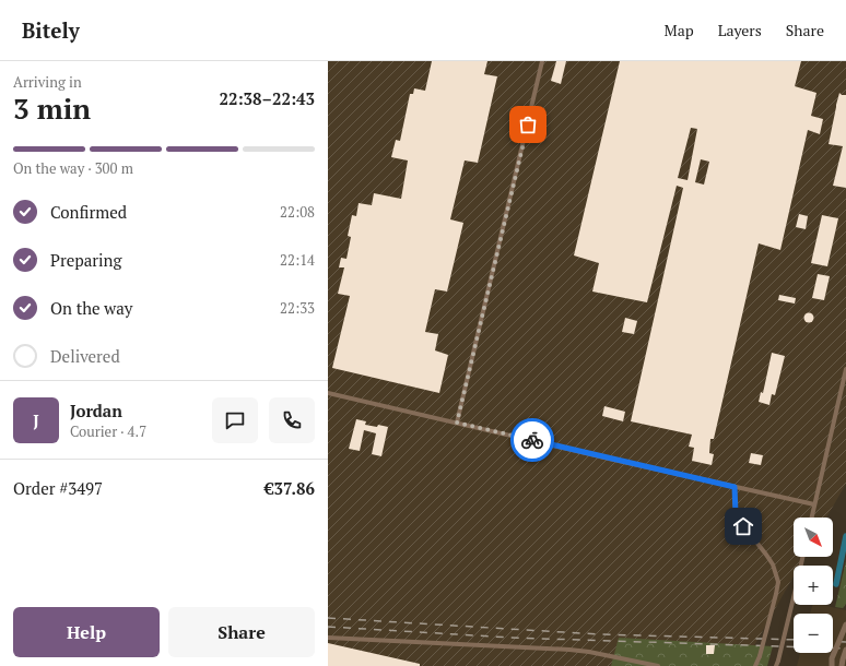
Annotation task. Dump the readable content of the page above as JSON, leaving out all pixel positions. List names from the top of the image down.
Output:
{
  "north": "bottom right",
  "page": {
    "header": "Bitely",
    "nav": ["Map", "Layers", "Share"],
    "heading": ["3 min", "Arriving in", "22:38–22:43"],
    "panel": [
      "Jordan",
      "Courier · 4.7",
      "Order #3497",
      "€37.86"
    ],
    "bar": "On the way · 300 m",
    "list": [
      ["Confirmed", "22:08"],
      ["Preparing", "22:14"],
      ["On the way", "22:33"],
      "Delivered"
    ],
    "round": "J",
    "map_buttons": ["+", "−"],
    "buttons": ["Help", "Share"]
  }
}
